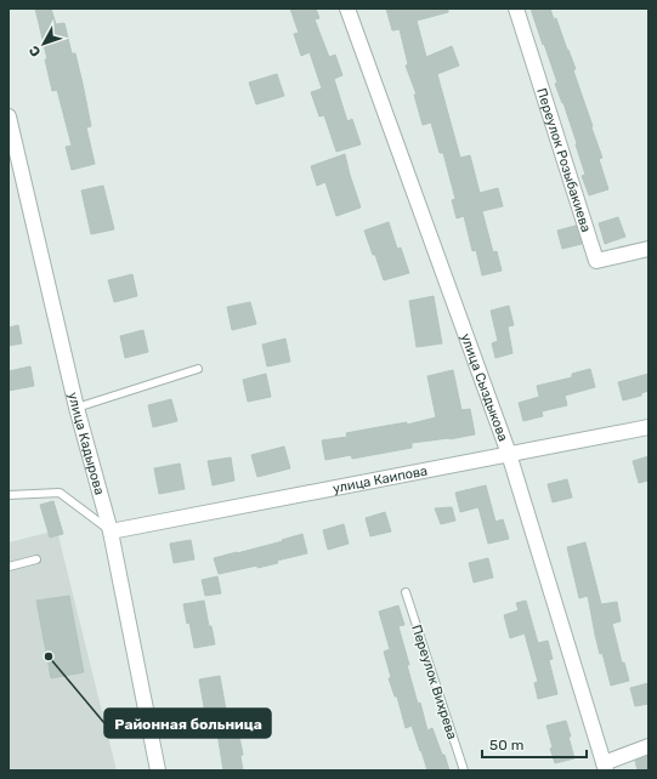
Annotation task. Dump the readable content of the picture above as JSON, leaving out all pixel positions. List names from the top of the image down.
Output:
{
  "streets": {
    "street": [
      "Переулок Розыбакиева",
      "улица Сыздыкова",
      "улица Кадырова",
      "улица Каипова"
    ],
    "lane": ["Переулок Вихрева"]
  },
  "crossings": [
    ["улица Сыздыкова", "улица Каипова"],
    ["улица Кадырова", "улица Каипова"]
  ],
  "places": ["Районная больница"],
  "scale_bar": "50 m",
  "north": "bottom left"
}
